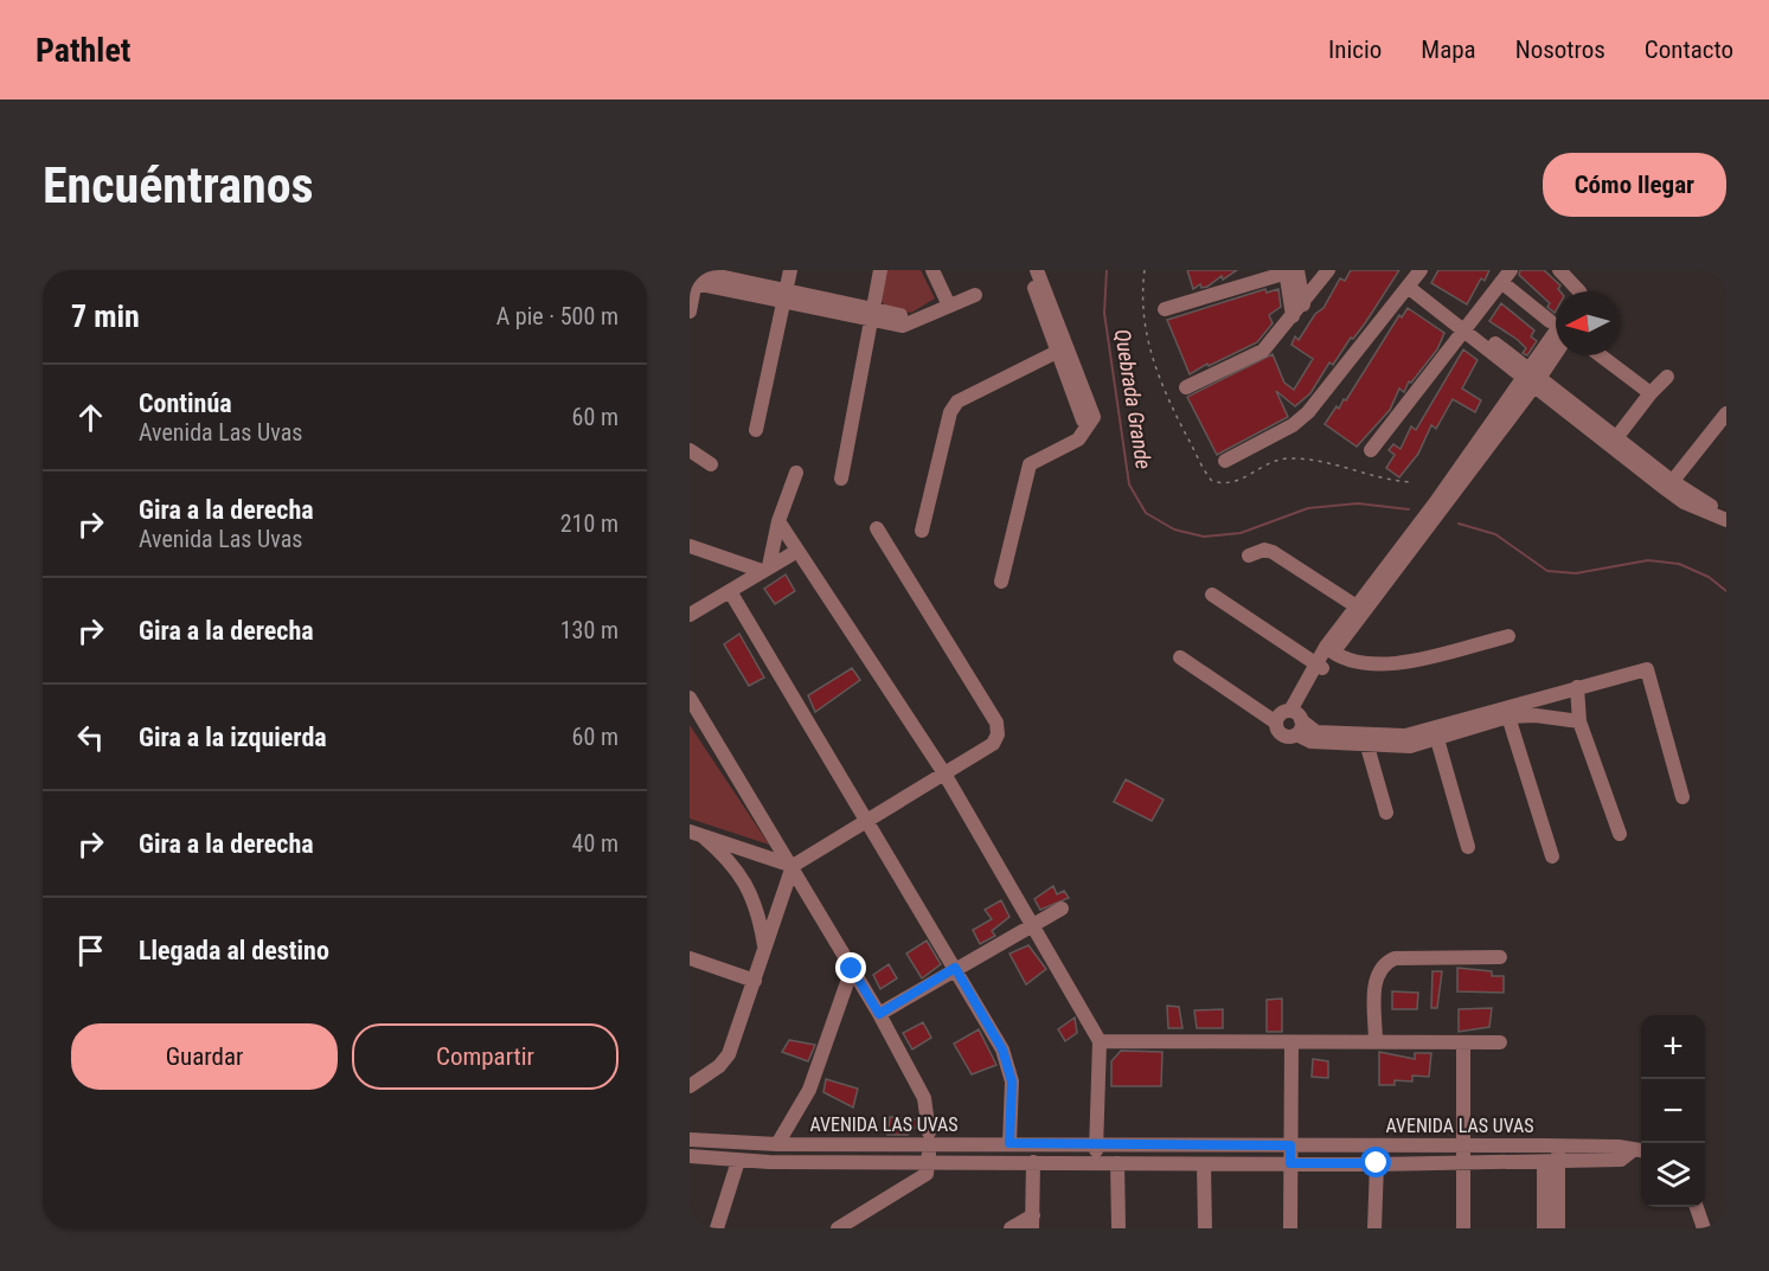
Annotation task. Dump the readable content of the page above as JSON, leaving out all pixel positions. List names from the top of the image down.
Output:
{
  "streets": {
    "street": ["AVENIDA LAS UVAS"]
  },
  "water": ["Quebrada Grande"],
  "north": "left",
  "page": {
    "header": "Pathlet",
    "nav": [
      "Inicio",
      "Mapa",
      "Nosotros",
      "Contacto"
    ],
    "buttons": [
      "Cómo llegar",
      ["Guardar", "Compartir"]
    ],
    "title": "Encuéntranos",
    "heading": ["7 min", "A pie · 500 m"],
    "list": [
      ["Continúa", "Avenida Las Uvas", "60 m"],
      ["Gira a la derecha", "Avenida Las Uvas", "210 m"],
      ["Gira a la derecha", "130 m"],
      ["Gira a la izquierda", "60 m"],
      ["Gira a la derecha", "40 m"],
      "Llegada al destino"
    ],
    "map_buttons": ["+", "−"]
  }
}
